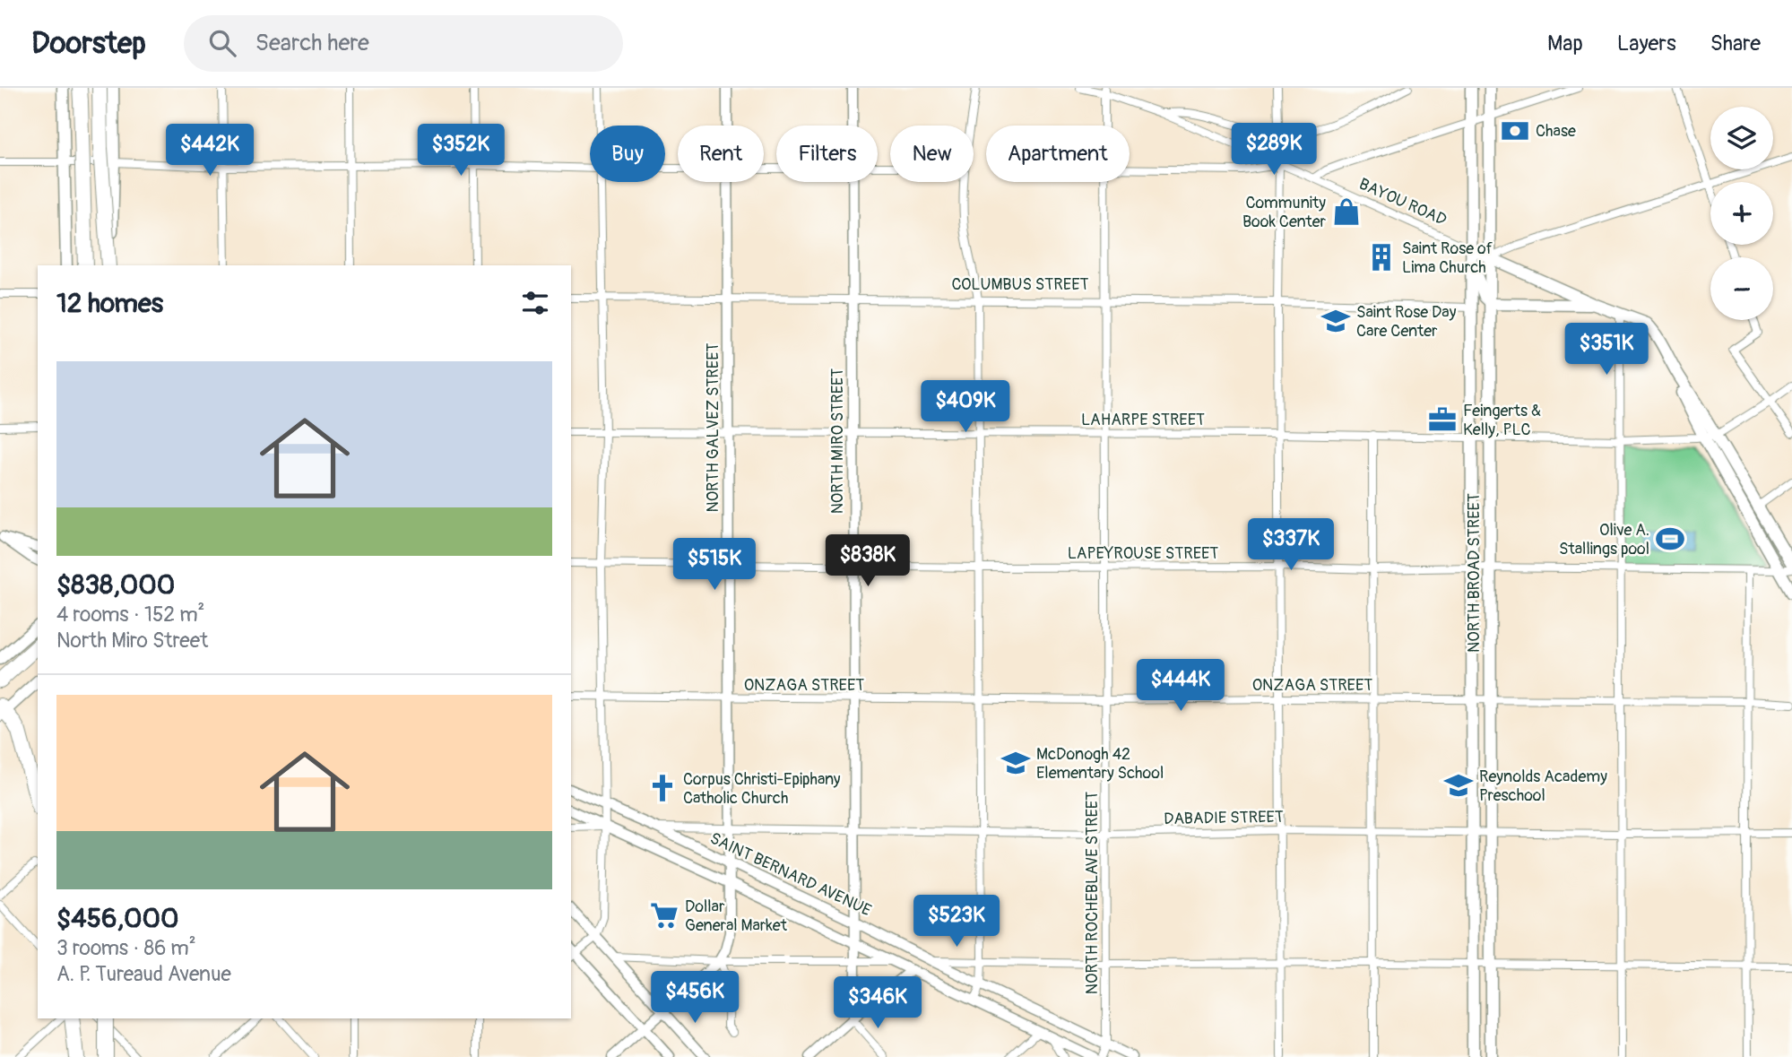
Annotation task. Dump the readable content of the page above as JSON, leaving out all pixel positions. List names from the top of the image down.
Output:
{
  "streets": {
    "main road": ["BAYOU ROAD", "NORTH BROAD STREET"],
    "street": [
      "COLUMBUS STREET",
      "LAHARPE STREET",
      "NORTH GALVEZ STREET",
      "NORTH MIRO STREET",
      "LAPEYROUSE STREET",
      "ONZAGA STREET",
      "DABADIE STREET",
      "SAINT BERNARD AVENUE",
      "NORTH ROCHEBLAVE STREET"
    ]
  },
  "crossings": [
    ["BAYOU ROAD", "NORTH BROAD STREET"],
    ["BAYOU ROAD", "NORTH ROCHEBLAVE STREET"],
    ["COLUMBUS STREET", "NORTH GALVEZ STREET"],
    ["COLUMBUS STREET", "NORTH MIRO STREET"],
    ["COLUMBUS STREET", "NORTH BROAD STREET"],
    ["COLUMBUS STREET", "NORTH ROCHEBLAVE STREET"],
    ["LAHARPE STREET", "NORTH GALVEZ STREET"],
    ["LAHARPE STREET", "NORTH MIRO STREET"],
    ["LAHARPE STREET", "NORTH BROAD STREET"],
    ["LAHARPE STREET", "NORTH ROCHEBLAVE STREET"],
    ["NORTH GALVEZ STREET", "LAPEYROUSE STREET"],
    ["NORTH GALVEZ STREET", "ONZAGA STREET"],
    ["NORTH GALVEZ STREET", "DABADIE STREET"],
    ["NORTH GALVEZ STREET", "SAINT BERNARD AVENUE"],
    ["NORTH MIRO STREET", "LAPEYROUSE STREET"],
    ["NORTH MIRO STREET", "ONZAGA STREET"],
    ["NORTH MIRO STREET", "DABADIE STREET"],
    ["NORTH MIRO STREET", "SAINT BERNARD AVENUE"],
    ["LAPEYROUSE STREET", "NORTH BROAD STREET"],
    ["LAPEYROUSE STREET", "NORTH ROCHEBLAVE STREET"],
    ["NORTH BROAD STREET", "ONZAGA STREET"],
    ["NORTH BROAD STREET", "DABADIE STREET"],
    ["ONZAGA STREET", "NORTH ROCHEBLAVE STREET"],
    ["DABADIE STREET", "SAINT BERNARD AVENUE"],
    ["DABADIE STREET", "NORTH ROCHEBLAVE STREET"],
    ["SAINT BERNARD AVENUE", "NORTH ROCHEBLAVE STREET"]
  ],
  "places": {
    "bank": ["Chase"],
    "shop": ["Community Book Center"],
    "building": ["Saint Rose of Lima Church"],
    "school or university": ["Saint Rose Day Care Center", "McDonogh 42 Elementary School", "Reynolds Academy Preschool"],
    "office": ["Feingerts & Kelly, PLC"],
    "sports": ["Olive A. Stallings pool"],
    "church": ["Corpus Christi-Epiphany Catholic Church"],
    "supermarket": ["Dollar General Market"]
  },
  "page": {
    "header": "Doorstep",
    "search": "Search here",
    "nav": ["Map", "Layers", "Share"],
    "map_buttons": ["+", "−"],
    "price": [
      "$289K",
      "$442K",
      "$352K",
      "$351K",
      "$409K",
      "$337K",
      "$838K",
      "$515K",
      "$444K",
      "$523K",
      "$456K",
      "$346K"
    ],
    "chip": [
      "Buy",
      "Rent",
      "Filters",
      "New",
      "Apartment"
    ],
    "heading": "12 homes",
    "list": [
      {
        "name": "$838,000",
        "note": "4 rooms · 152 m² · North Miro Street"
      },
      {
        "name": "$456,000",
        "note": "3 rooms · 86 m² · A. P. Tureaud Avenue"
      }
    ]
  }
}
